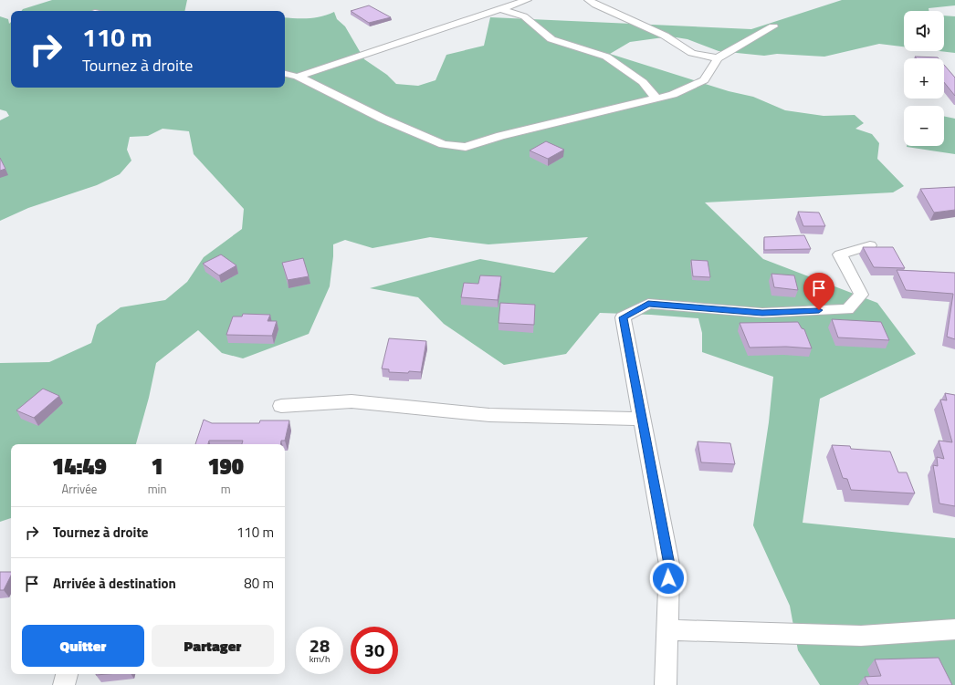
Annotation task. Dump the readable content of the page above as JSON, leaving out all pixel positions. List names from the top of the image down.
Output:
{
  "page": {
    "map_buttons": ["+", "−"],
    "turn": ["110 m", "Tournez à droite"],
    "eta": [
      "14:49",
      "Arrivée",
      "1",
      "min",
      "190",
      "m"
    ],
    "list": [
      {
        "name": "Tournez à droite",
        "value": "110 m"
      },
      {
        "name": "Arrivée à destination",
        "value": "80 m"
      }
    ],
    "buttons": ["Quitter", "Partager"],
    "speed": "28 km/h",
    "limit": "30"
  }
}
